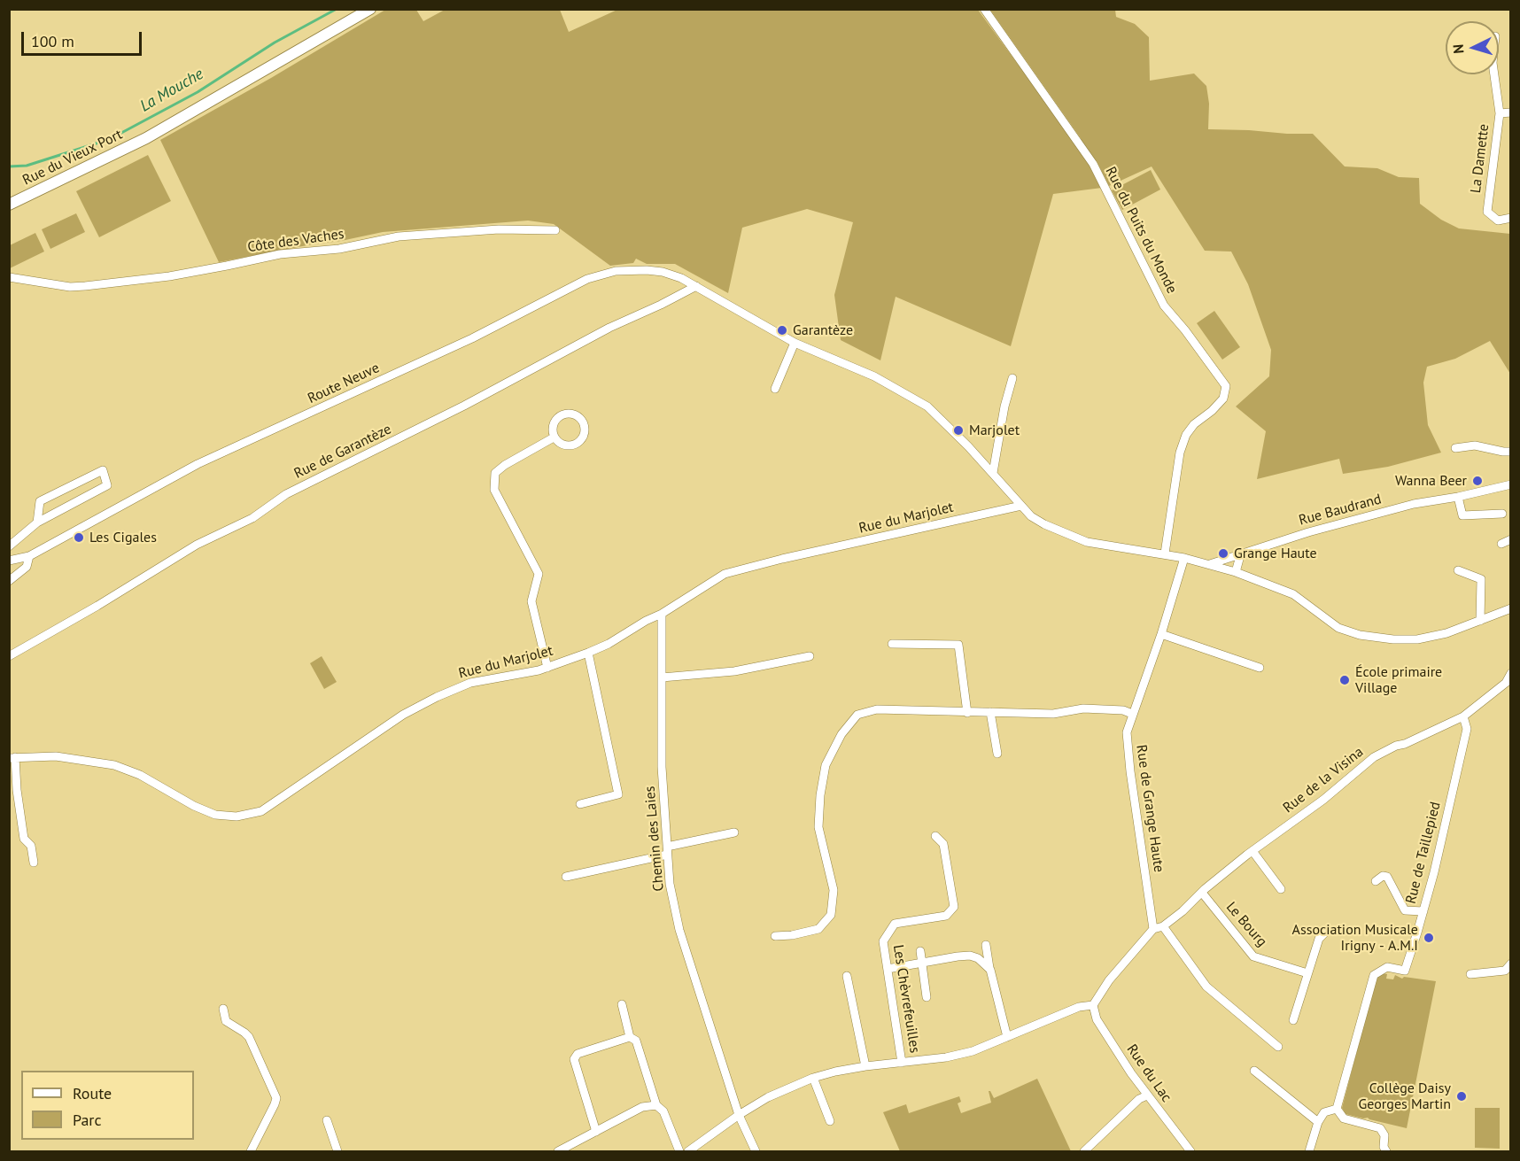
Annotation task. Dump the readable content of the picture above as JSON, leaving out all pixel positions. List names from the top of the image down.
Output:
{
  "streets": {
    "main road": ["Rue du Vieux Port"],
    "street": [
      "La Damette",
      "Rue du Puits du Monde",
      "Côte des Vaches",
      "Route Neuve",
      "Rue de Garantèze",
      "Rue Baudrand",
      "Rue du Marjolet",
      "Rue de la Visina",
      "Rue de Grange Haute",
      "Chemin des Laies",
      "Rue de Taillepied",
      "Le Bourg",
      "Les Chèvrefeuilles",
      "Rue du Lac"
    ]
  },
  "crossings": [
    ["Rue du Puits du Monde", "Route Neuve"],
    ["Route Neuve", "Rue de Garantèze"],
    ["Route Neuve", "Rue Baudrand"],
    ["Route Neuve", "Rue du Marjolet"],
    ["Route Neuve", "Rue de Grange Haute"],
    ["Rue du Marjolet", "Chemin des Laies"],
    ["Rue de la Visina", "Rue de Grange Haute"],
    ["Rue de la Visina", "Rue de Taillepied"],
    ["Rue de la Visina", "Le Bourg"]
  ],
  "water": ["La Mouche"],
  "places": [
    "Garantèze",
    "Marjolet",
    "Wanna Beer",
    "Les Cigales",
    "Grange Haute",
    "École primaire Village",
    "Association Musicale Irigny - A.M.I",
    "Collège Daisy Georges Martin"
  ],
  "legend": ["Route", "Parc"],
  "scale_bar": "100 m",
  "north": "left"
}
